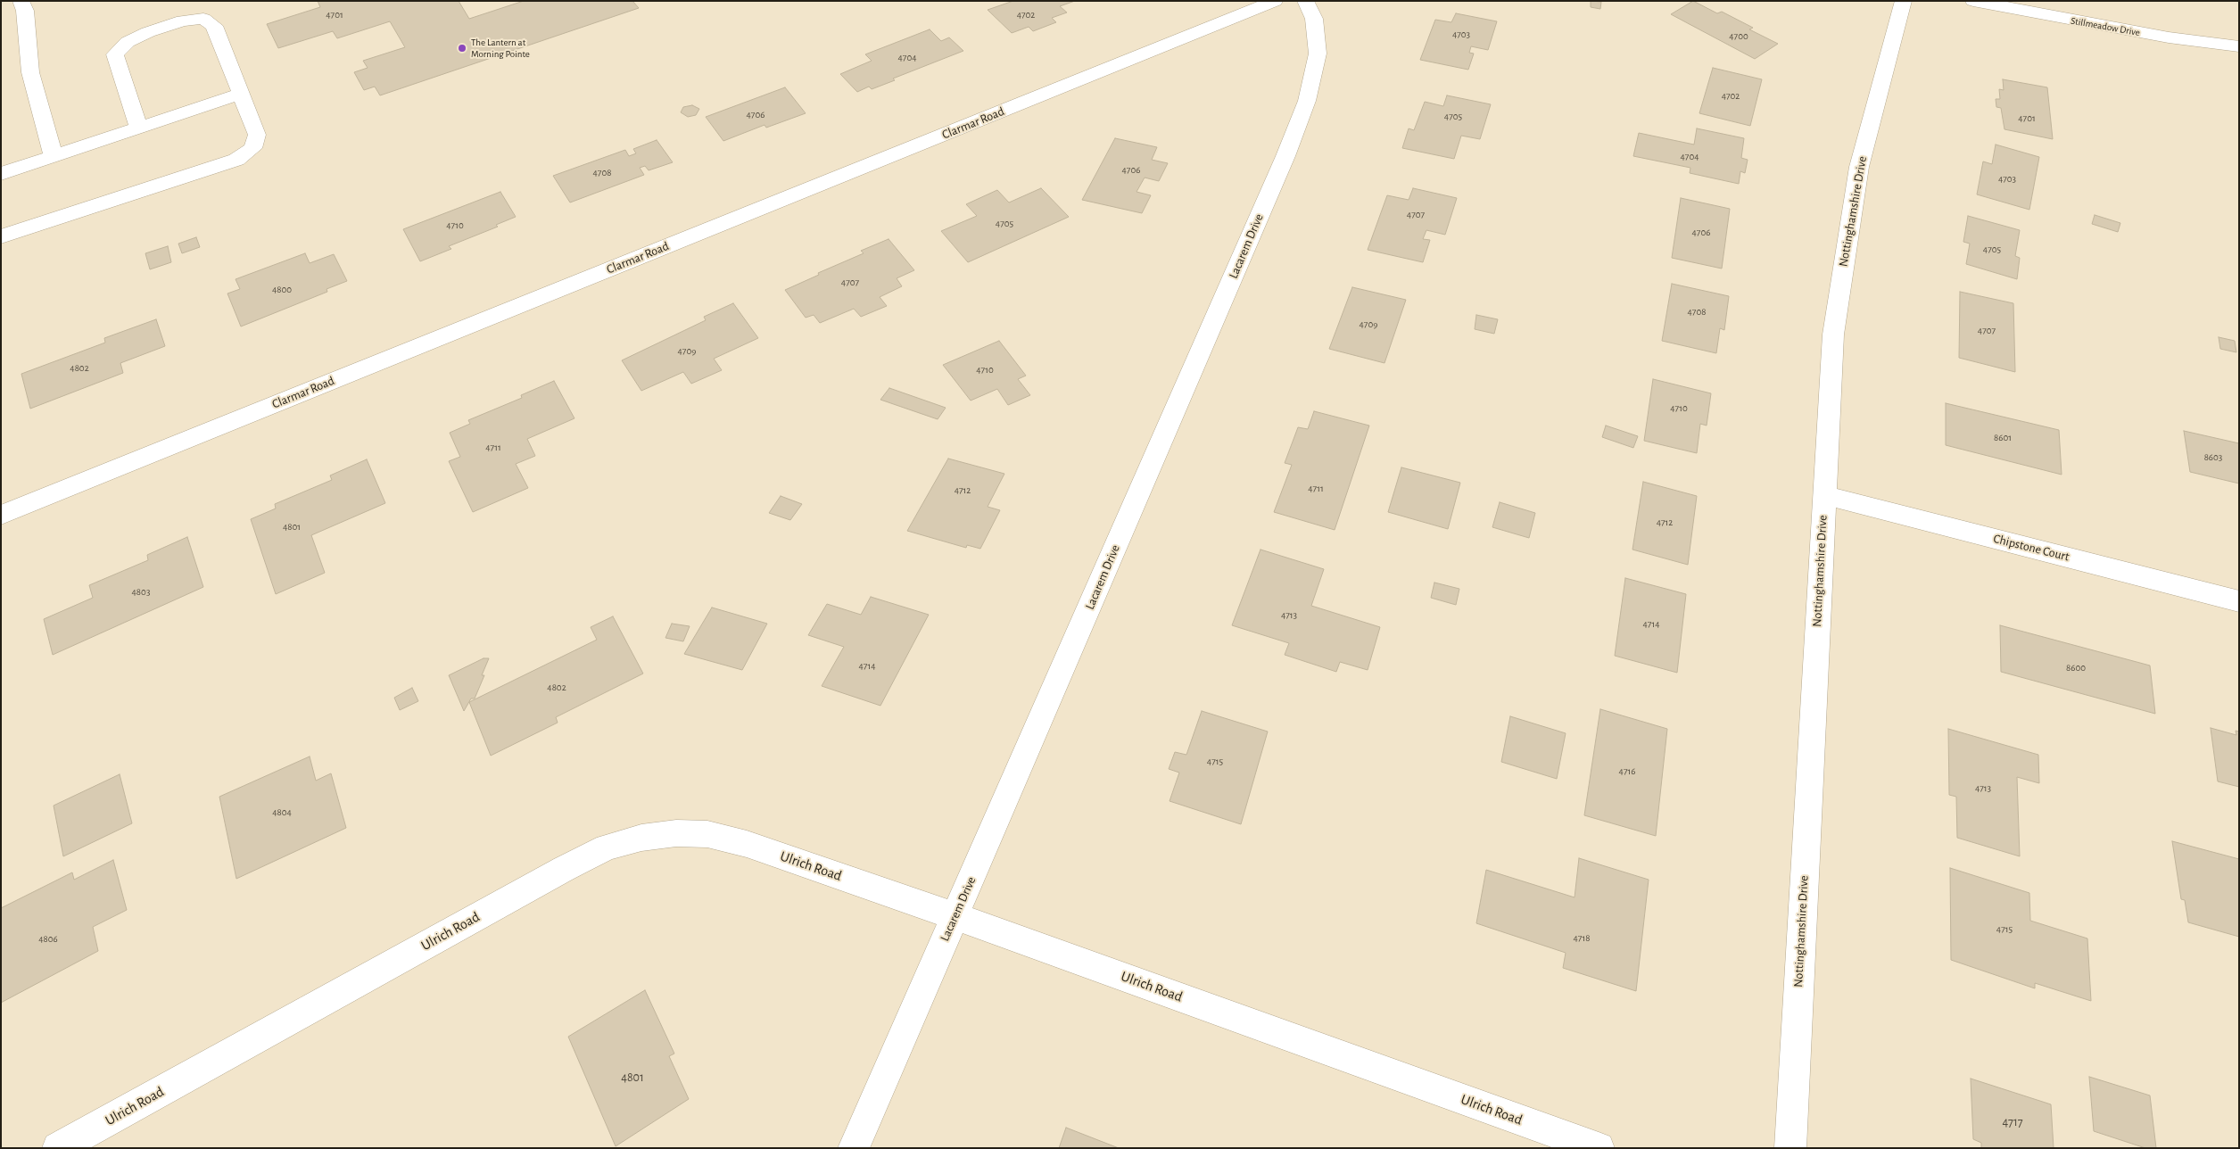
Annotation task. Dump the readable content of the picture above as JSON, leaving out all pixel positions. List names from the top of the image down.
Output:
{
  "streets": {
    "street": [
      "Stillmeadow Drive",
      "Clarmar Road",
      "Nottinghamshire Drive",
      "Lacarem Drive",
      "Chipstone Court",
      "Ulrich Road"
    ]
  },
  "crossings": [
    ["Nottinghamshire Drive", "Chipstone Court"],
    ["Lacarem Drive", "Ulrich Road"]
  ],
  "places": ["The Lantern at Morning Pointe"],
  "house_numbers": [
    "4701",
    "4702",
    "4703",
    "4700",
    "4704",
    "4702",
    "4706",
    "4705",
    "4701",
    "4704",
    "4706",
    "4708",
    "4703",
    "4707",
    "4705",
    "4710",
    "4706",
    "4705",
    "4707",
    "4800",
    "4708",
    "4709",
    "4707",
    "4709",
    "4802",
    "4710",
    "4710",
    "8601",
    "4711",
    "8603",
    "4711",
    "4712",
    "4712",
    "4801",
    "4803",
    "4713",
    "4714",
    "4714",
    "8600",
    "4802",
    "4715",
    "4716",
    "4713",
    "4804",
    "4715",
    "4718",
    "4806",
    "4801",
    "4717"
  ]
}
